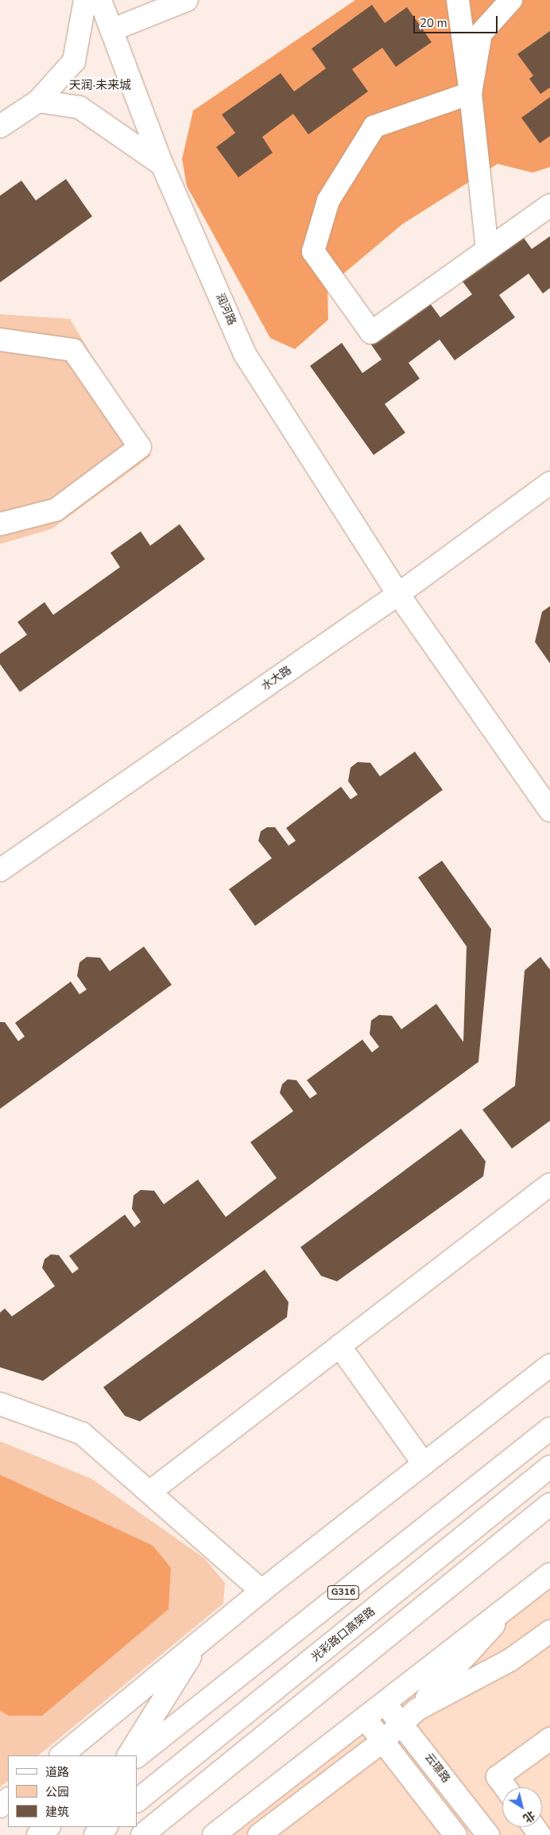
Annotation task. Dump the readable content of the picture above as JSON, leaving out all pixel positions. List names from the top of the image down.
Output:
{
  "streets": {
    "main road": [
      "润河路",
      "水大路",
      "G316",
      "光彩路口高架路",
      "云璟路"
    ]
  },
  "crossings": [
    ["润河路", "水大路"]
  ],
  "districts": ["天润·未来城"],
  "legend": ["道路", "公园", "建筑"],
  "scale_bar": "20 m",
  "north": "bottom right"
}
